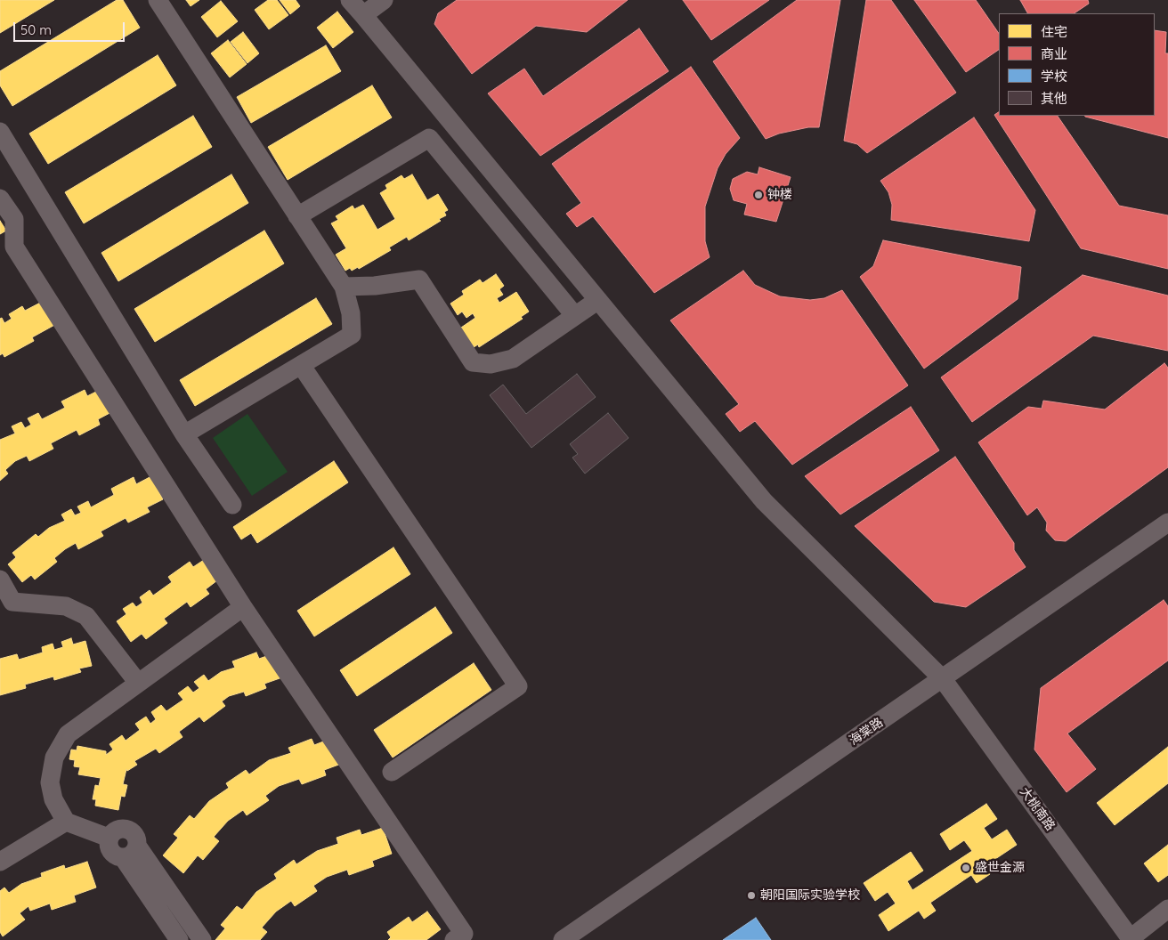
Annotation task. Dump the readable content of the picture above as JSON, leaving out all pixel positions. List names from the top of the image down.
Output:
{
  "streets": {
    "street": ["海棠路", "大桃南路"]
  },
  "crossings": [
    ["海棠路", "大桃南路"]
  ],
  "places": ["钟楼", "盛世金源", "朝阳国际实验学校"],
  "legend": [
    "住宅",
    "商业",
    "学校",
    "其他"
  ],
  "scale_bar": "50 m"
}
